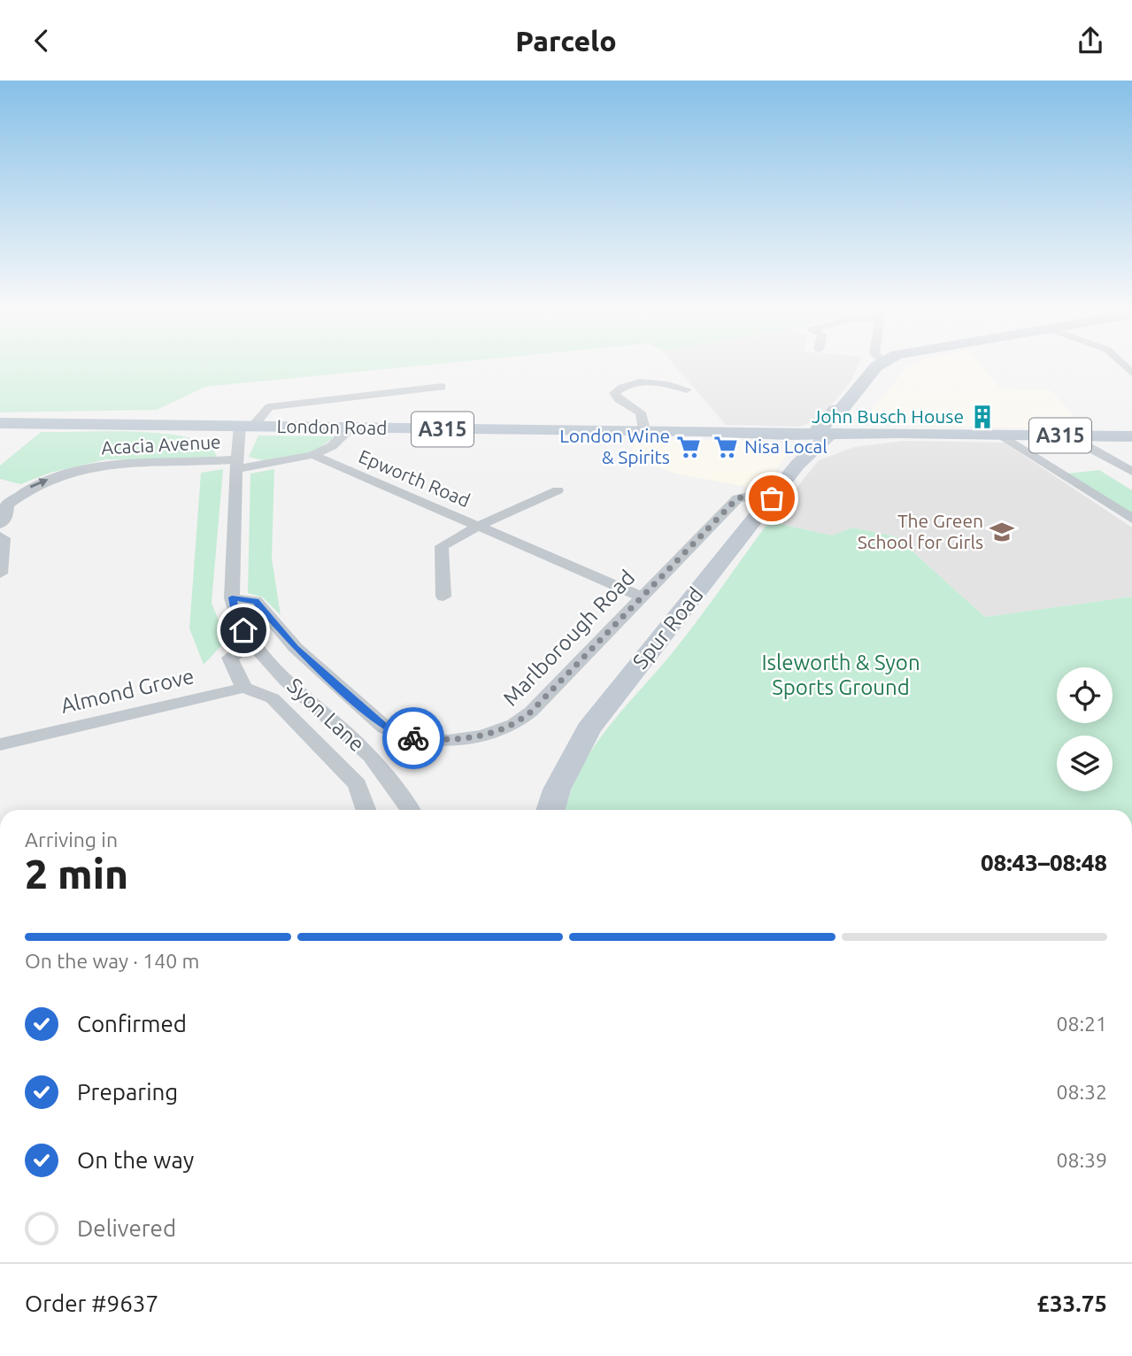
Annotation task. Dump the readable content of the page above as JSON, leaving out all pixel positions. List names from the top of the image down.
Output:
{
  "streets": {
    "main road": ["London Road", "A315", "Spur Road"],
    "street": [
      "Acacia Avenue",
      "Epworth Road",
      "Marlborough Road",
      "Almond Grove",
      "Syon Lane"
    ]
  },
  "crossings": [
    ["London Road", "A315"],
    ["London Road", "Epworth Road"],
    ["London Road", "Spur Road"],
    ["London Road", "Syon Lane"],
    ["Acacia Avenue", "Syon Lane"],
    ["Epworth Road", "Marlborough Road"],
    ["Spur Road", "Marlborough Road"],
    ["Marlborough Road", "Syon Lane"]
  ],
  "one_way": ["Acacia Avenue"],
  "parks": ["Isleworth & Syon Sports Ground"],
  "places": {
    "building": ["John Busch House"],
    "supermarket": ["London Wine & Spirits", "Nisa Local"],
    "school or university": ["The Green School for Girls"]
  },
  "page": {
    "header": "Parcelo",
    "heading": ["2 min", "Arriving in", "08:43–08:48"],
    "panel": ["Order #9637", "£33.75"],
    "bar": "On the way · 140 m",
    "list": [
      ["Confirmed", "08:21"],
      ["Preparing", "08:32"],
      ["On the way", "08:39"],
      "Delivered"
    ]
  }
}
